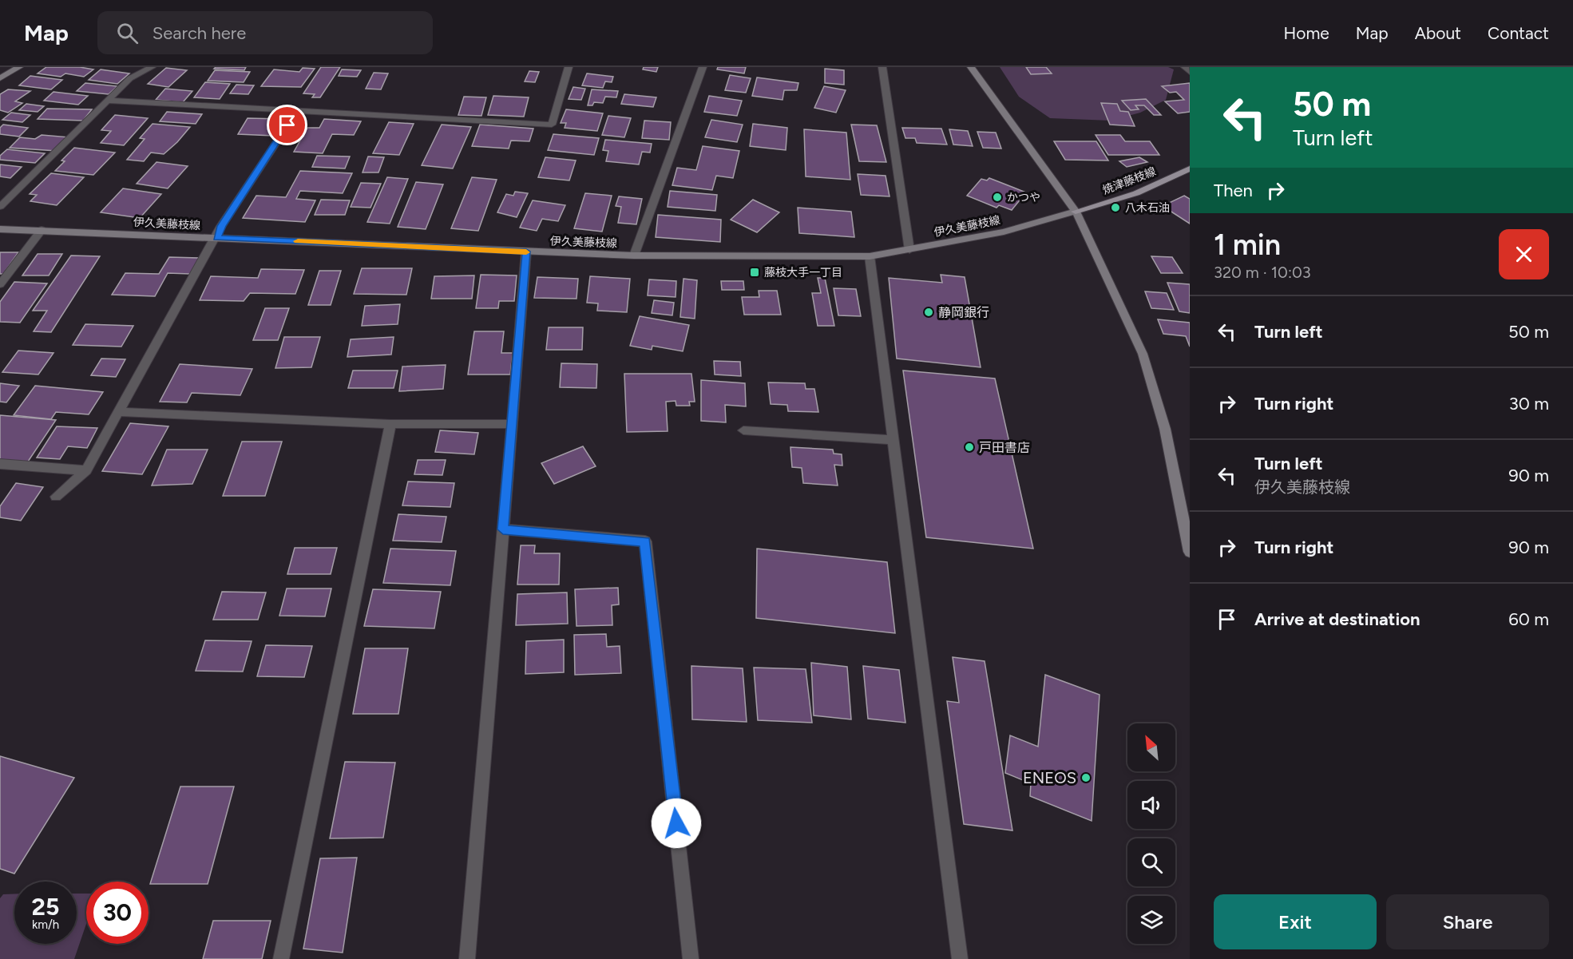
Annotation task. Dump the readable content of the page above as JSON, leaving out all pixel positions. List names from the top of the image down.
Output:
{
  "streets": {
    "main road": ["焼津藤枝線", "伊久美藤枝線"]
  },
  "crossings": [
    ["焼津藤枝線", "伊久美藤枝線"]
  ],
  "places": {
    "other": [
      "かつや",
      "八木石油",
      "静岡銀行",
      "戸田書店",
      "ENEOS"
    ],
    "transit": ["藤枝大手一丁目"]
  },
  "north": "top left",
  "page": {
    "header": "Map",
    "search": "Search here",
    "nav": [
      "Home",
      "Map",
      "About",
      "Contact"
    ],
    "turn": ["50 m", "Turn left"],
    "then": "Then",
    "heading": ["1 min", "320 m · 10:03"],
    "list": [
      {
        "name": "Turn left",
        "value": "50 m"
      },
      {
        "name": "Turn right",
        "value": "30 m"
      },
      {
        "name": "Turn left",
        "note": "伊久美藤枝線",
        "value": "90 m"
      },
      {
        "name": "Turn right",
        "value": "90 m"
      },
      {
        "name": "Arrive at destination",
        "value": "60 m"
      }
    ],
    "speed": "25 km/h",
    "limit": "30",
    "buttons": ["Exit", "Share"]
  }
}
